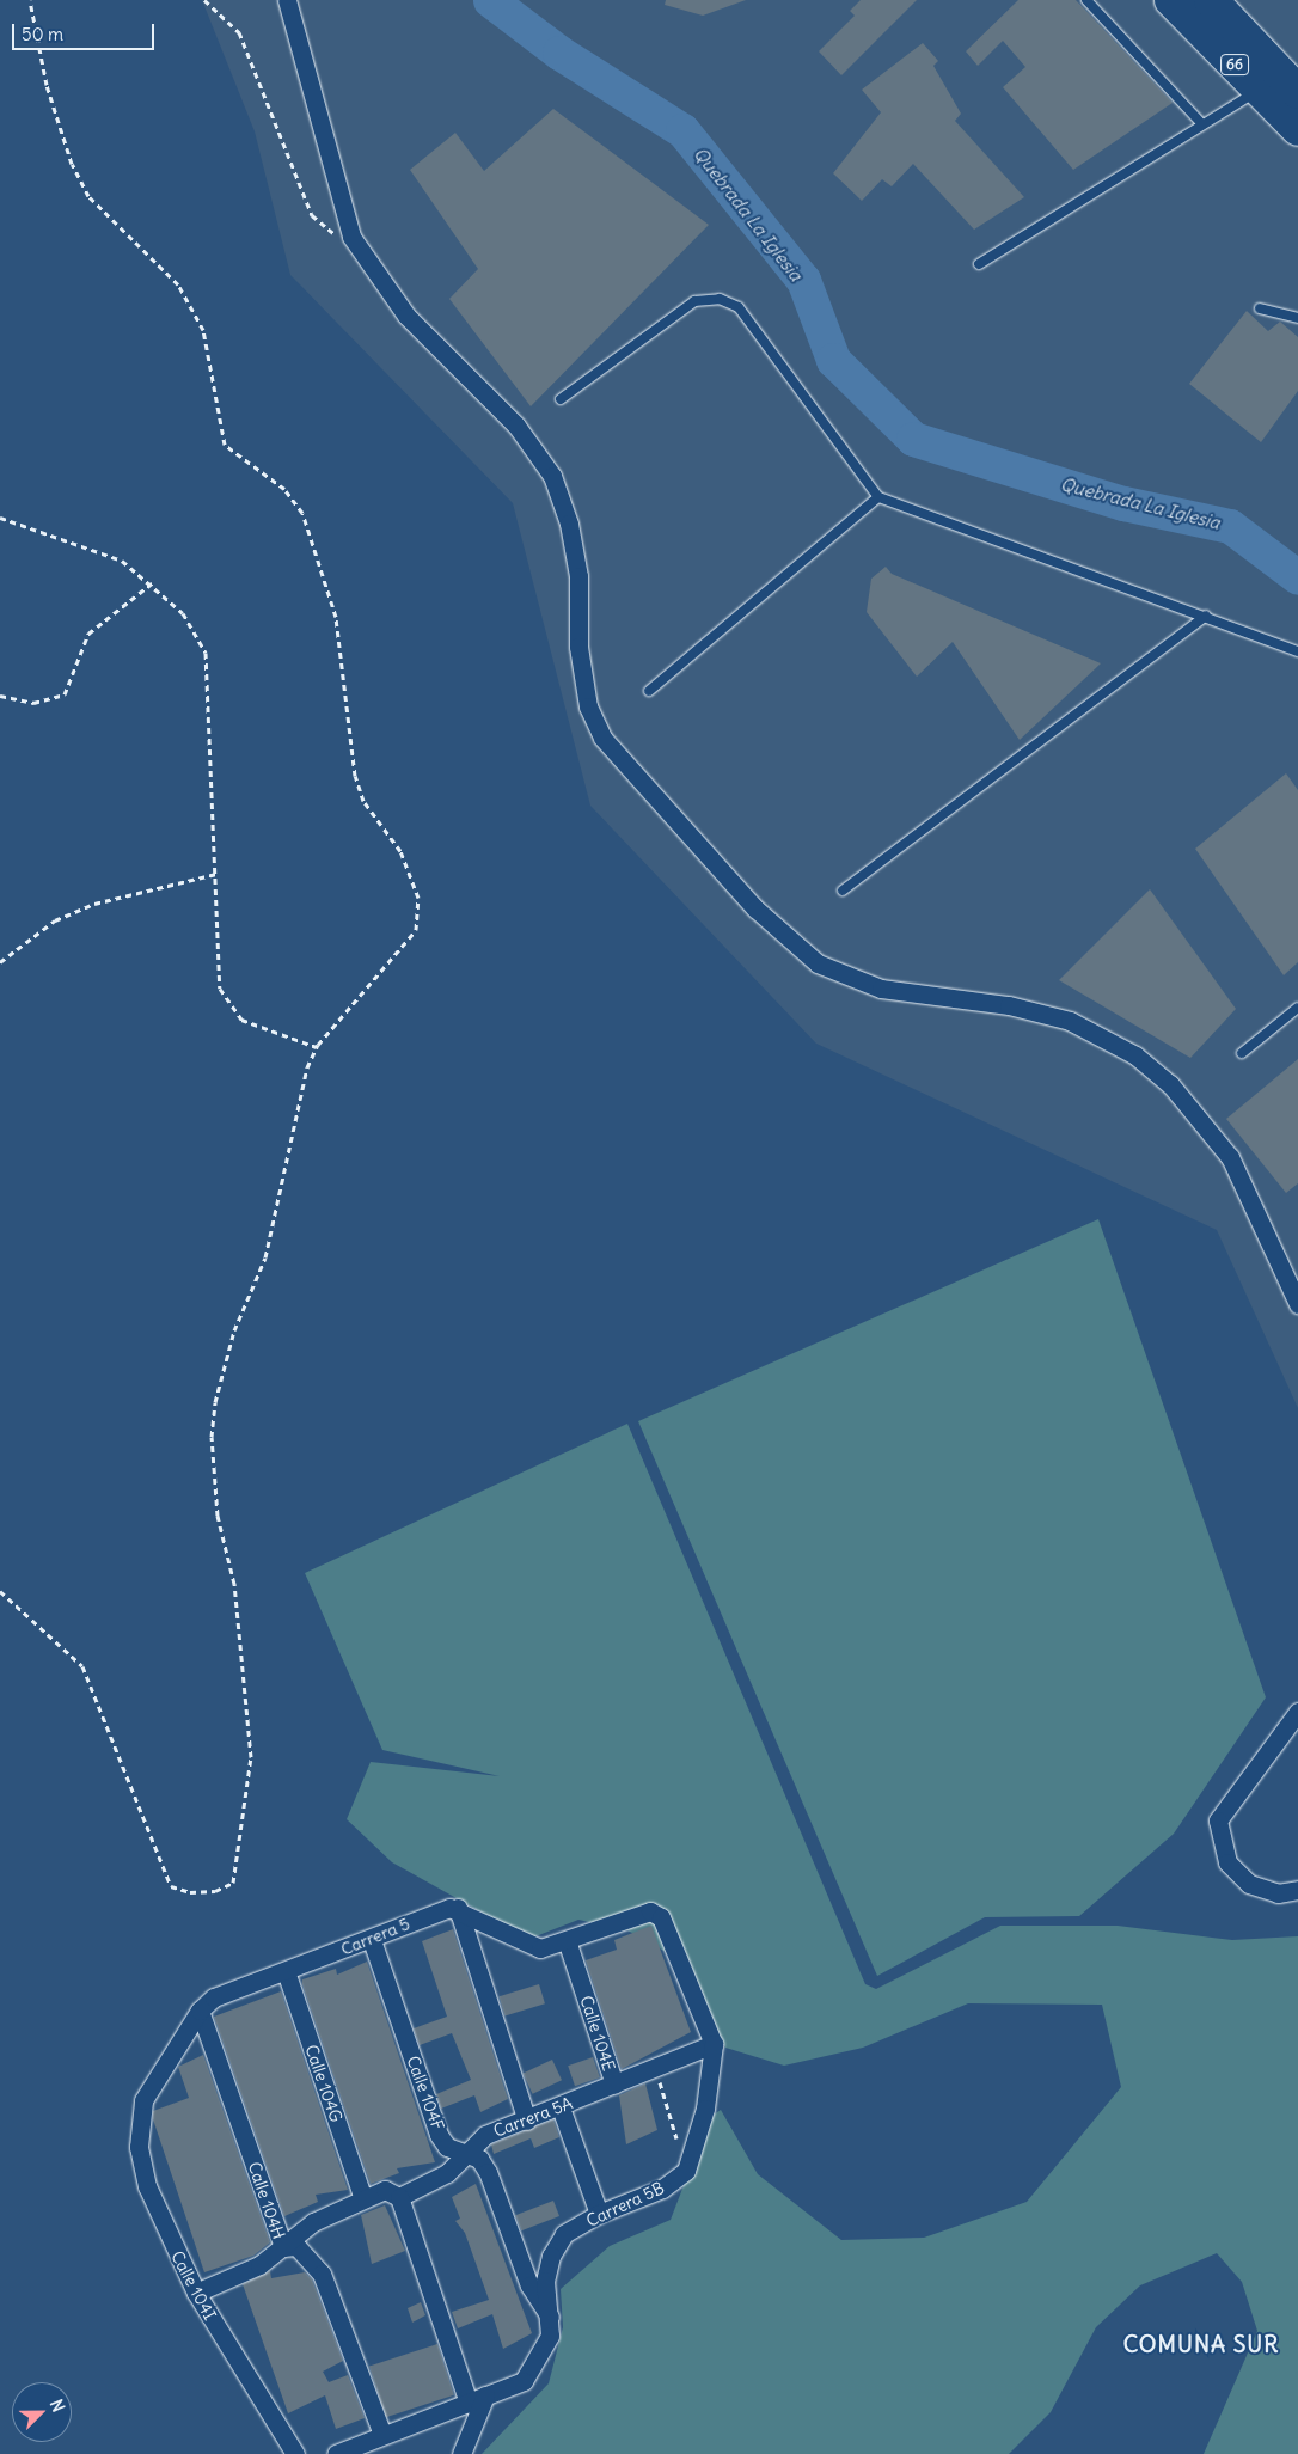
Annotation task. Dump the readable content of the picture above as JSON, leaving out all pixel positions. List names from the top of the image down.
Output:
{
  "streets": {
    "highway": ["66"],
    "street": [
      "Carrera 5",
      "Calle 104E",
      "Calle 104G",
      "Calle 104F",
      "Carrera 5A",
      "Calle 104H",
      "Carrera 5B",
      "Calle 104I"
    ]
  },
  "crossings": [
    ["Carrera 5", "Calle 104G"],
    ["Carrera 5", "Calle 104F"],
    ["Carrera 5", "Calle 104H"],
    ["Carrera 5", "Calle 104I"],
    ["Calle 104E", "Carrera 5A"],
    ["Calle 104G", "Carrera 5A"],
    ["Calle 104F", "Carrera 5A"],
    ["Calle 104F", "Carrera 5B"],
    ["Carrera 5A", "Calle 104H"],
    ["Carrera 5A", "Calle 104I"],
    ["Calle 104H", "Carrera 5B"]
  ],
  "districts": ["COMUNA SUR"],
  "water": ["Quebrada La Iglesia"],
  "scale_bar": "50 m",
  "north": "top right"
}
